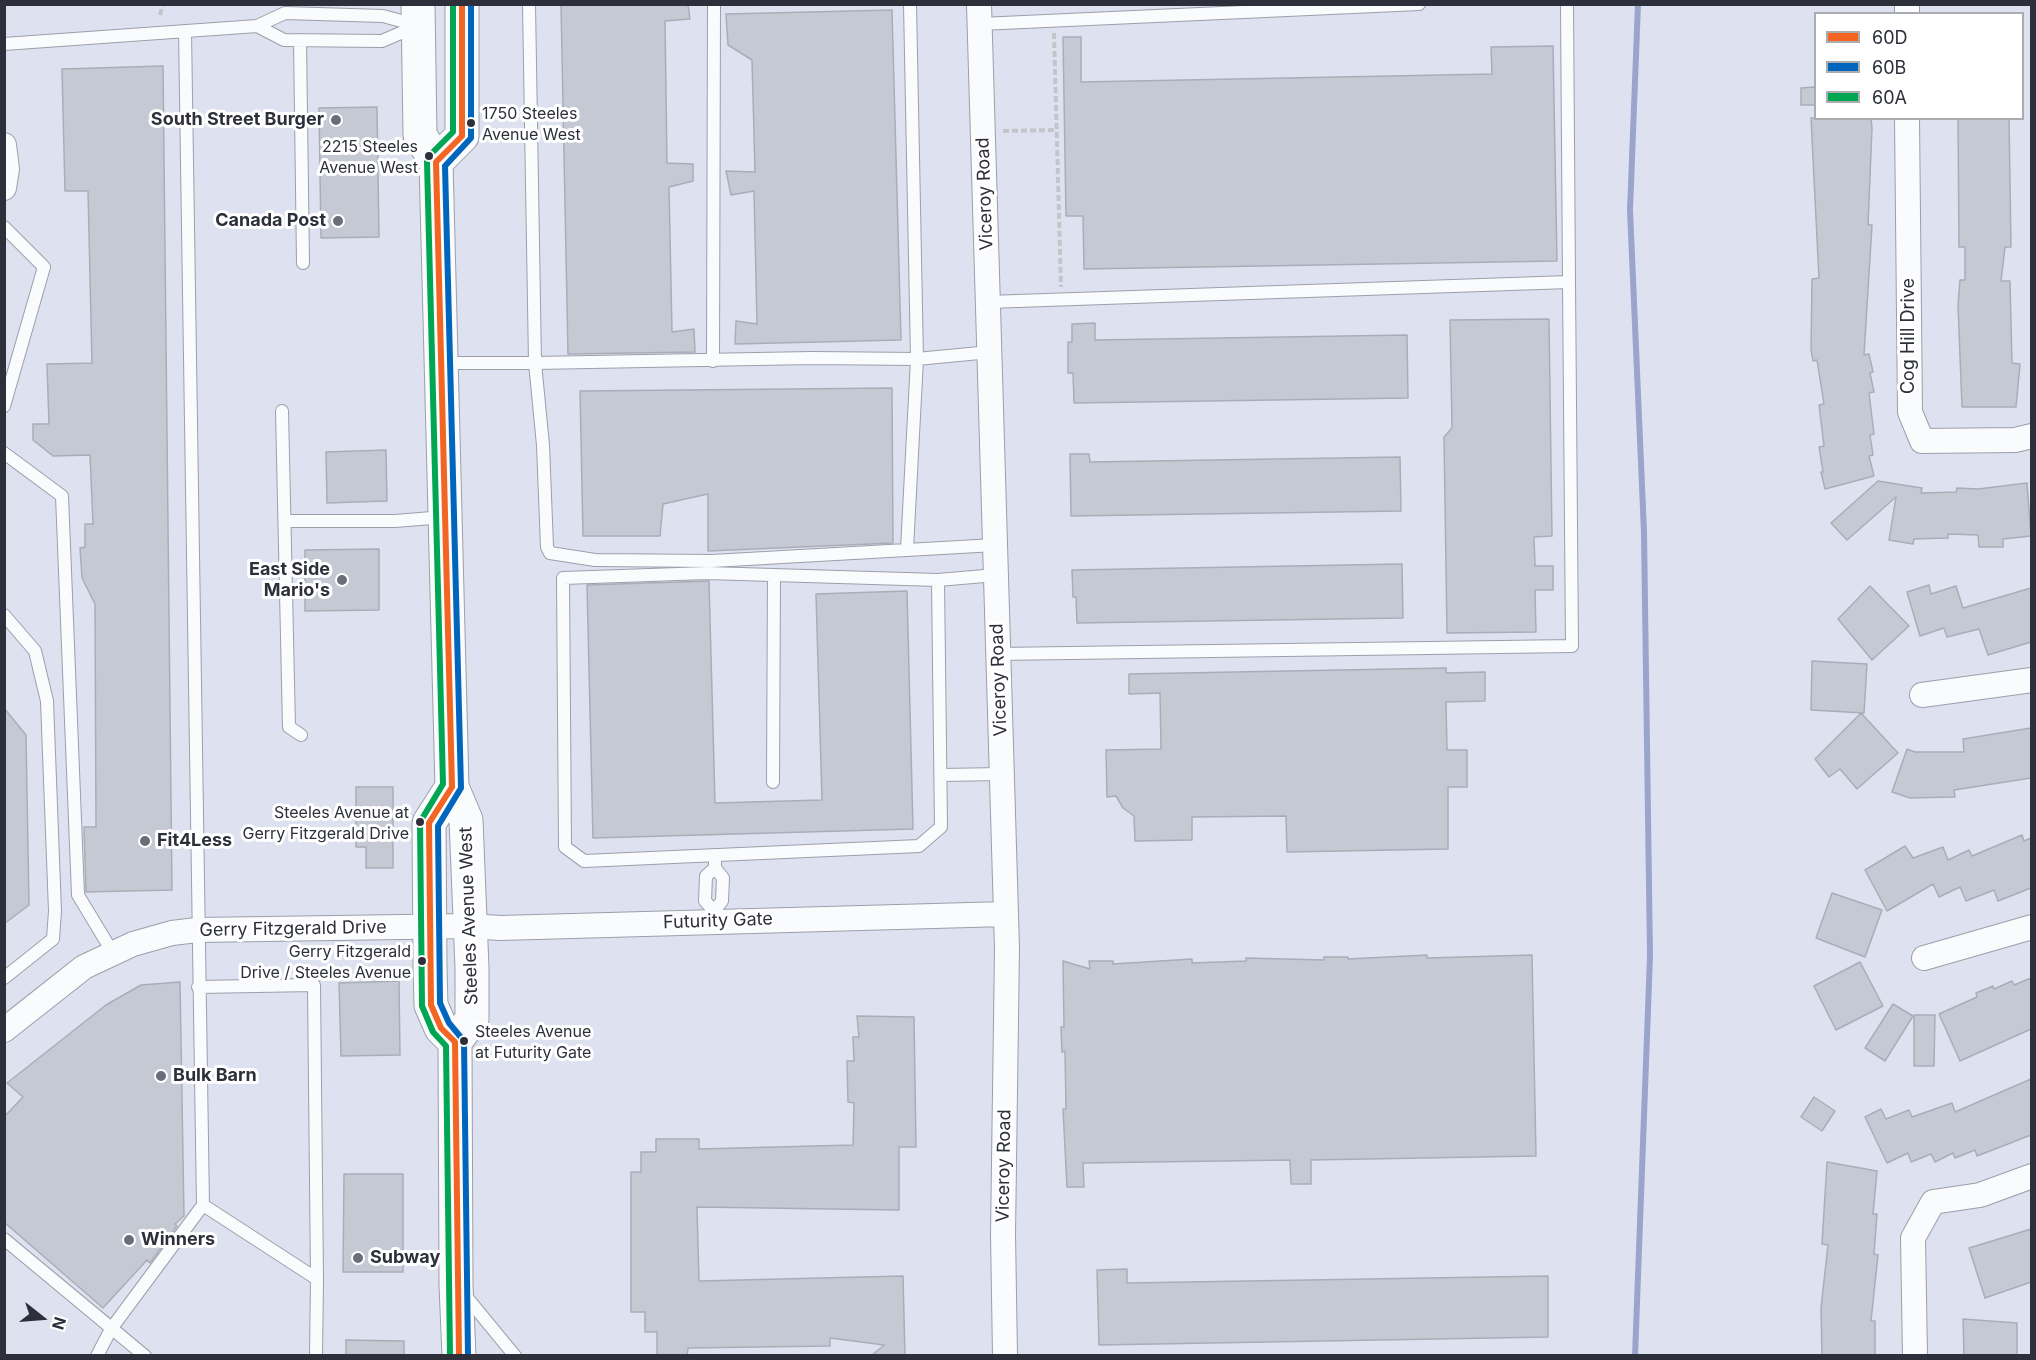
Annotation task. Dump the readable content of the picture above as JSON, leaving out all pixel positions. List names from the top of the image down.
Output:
{
  "streets": {
    "main road": ["Steeles Avenue West"],
    "street": [
      "Viceroy Road",
      "Cog Hill Drive",
      "Futurity Gate",
      "Gerry Fitzgerald Drive"
    ]
  },
  "crossings": [
    ["Viceroy Road", "Futurity Gate"],
    ["Steeles Avenue West", "Futurity Gate"],
    ["Steeles Avenue West", "Gerry Fitzgerald Drive"],
    ["Futurity Gate", "Gerry Fitzgerald Drive"]
  ],
  "places": [
    "South Street Burger",
    "1750 Steeles Avenue West",
    "2215 Steeles Avenue West",
    "Canada Post",
    "East Side Mario's",
    "Steeles Avenue at Gerry Fitzgerald Drive",
    "Fit4Less",
    "Gerry Fitzgerald Drive / Steeles Avenue",
    "Steeles Avenue at Futurity Gate",
    "Bulk Barn",
    "Winners",
    "Subway"
  ],
  "lines": ["transit line 60D", "transit line 60B", "transit line 60A"],
  "legend": ["60D", "60B", "60A"],
  "north": "right"
}
